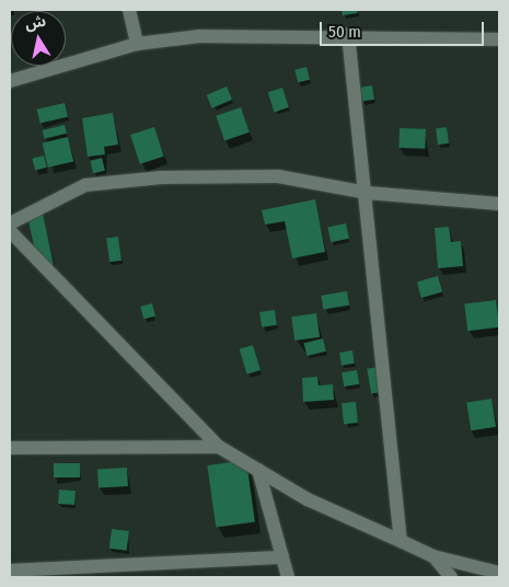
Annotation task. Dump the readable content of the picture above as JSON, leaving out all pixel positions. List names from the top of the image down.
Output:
{
  "scale_bar": "50 m",
  "north": "top"
}
